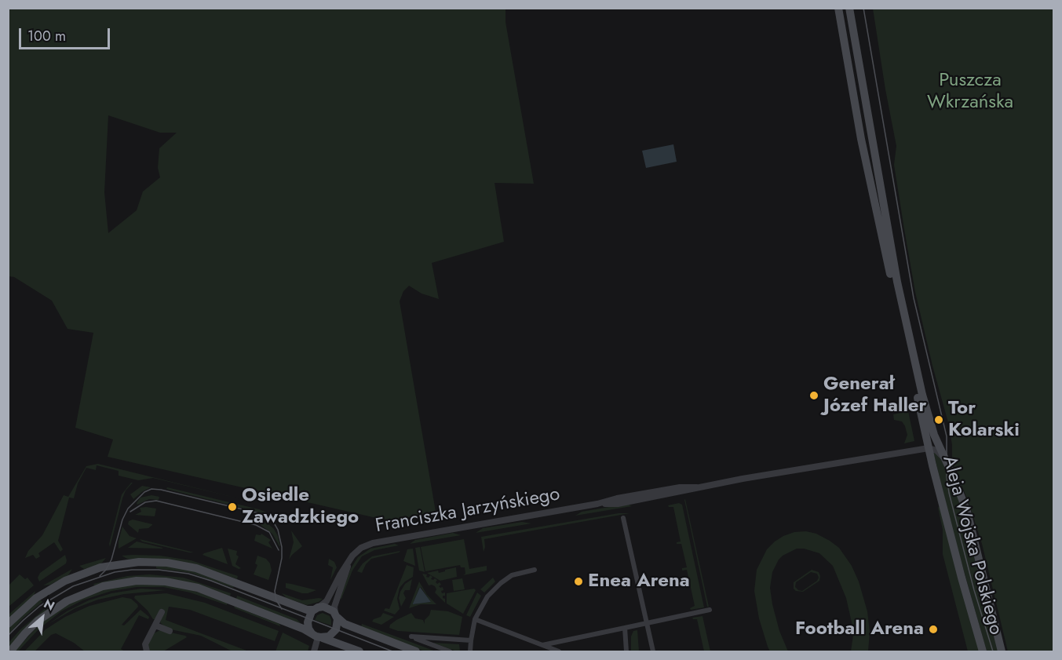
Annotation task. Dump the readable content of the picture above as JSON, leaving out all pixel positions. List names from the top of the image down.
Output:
{
  "streets": {
    "main road": ["Aleja Wojska Polskiego"],
    "street": ["Franciszka Jarzyńskiego"]
  },
  "crossings": [
    ["Franciszka Jarzyńskiego", "Aleja Wojska Polskiego"]
  ],
  "parks": ["Puszcza Wkrzańska"],
  "places": [
    "Generał Józef Haller",
    "Tor Kolarski",
    "Osiedle Zawadzkiego",
    "Enea Arena",
    "Football Arena"
  ],
  "scale_bar": "100 m",
  "north": "top right"
}
